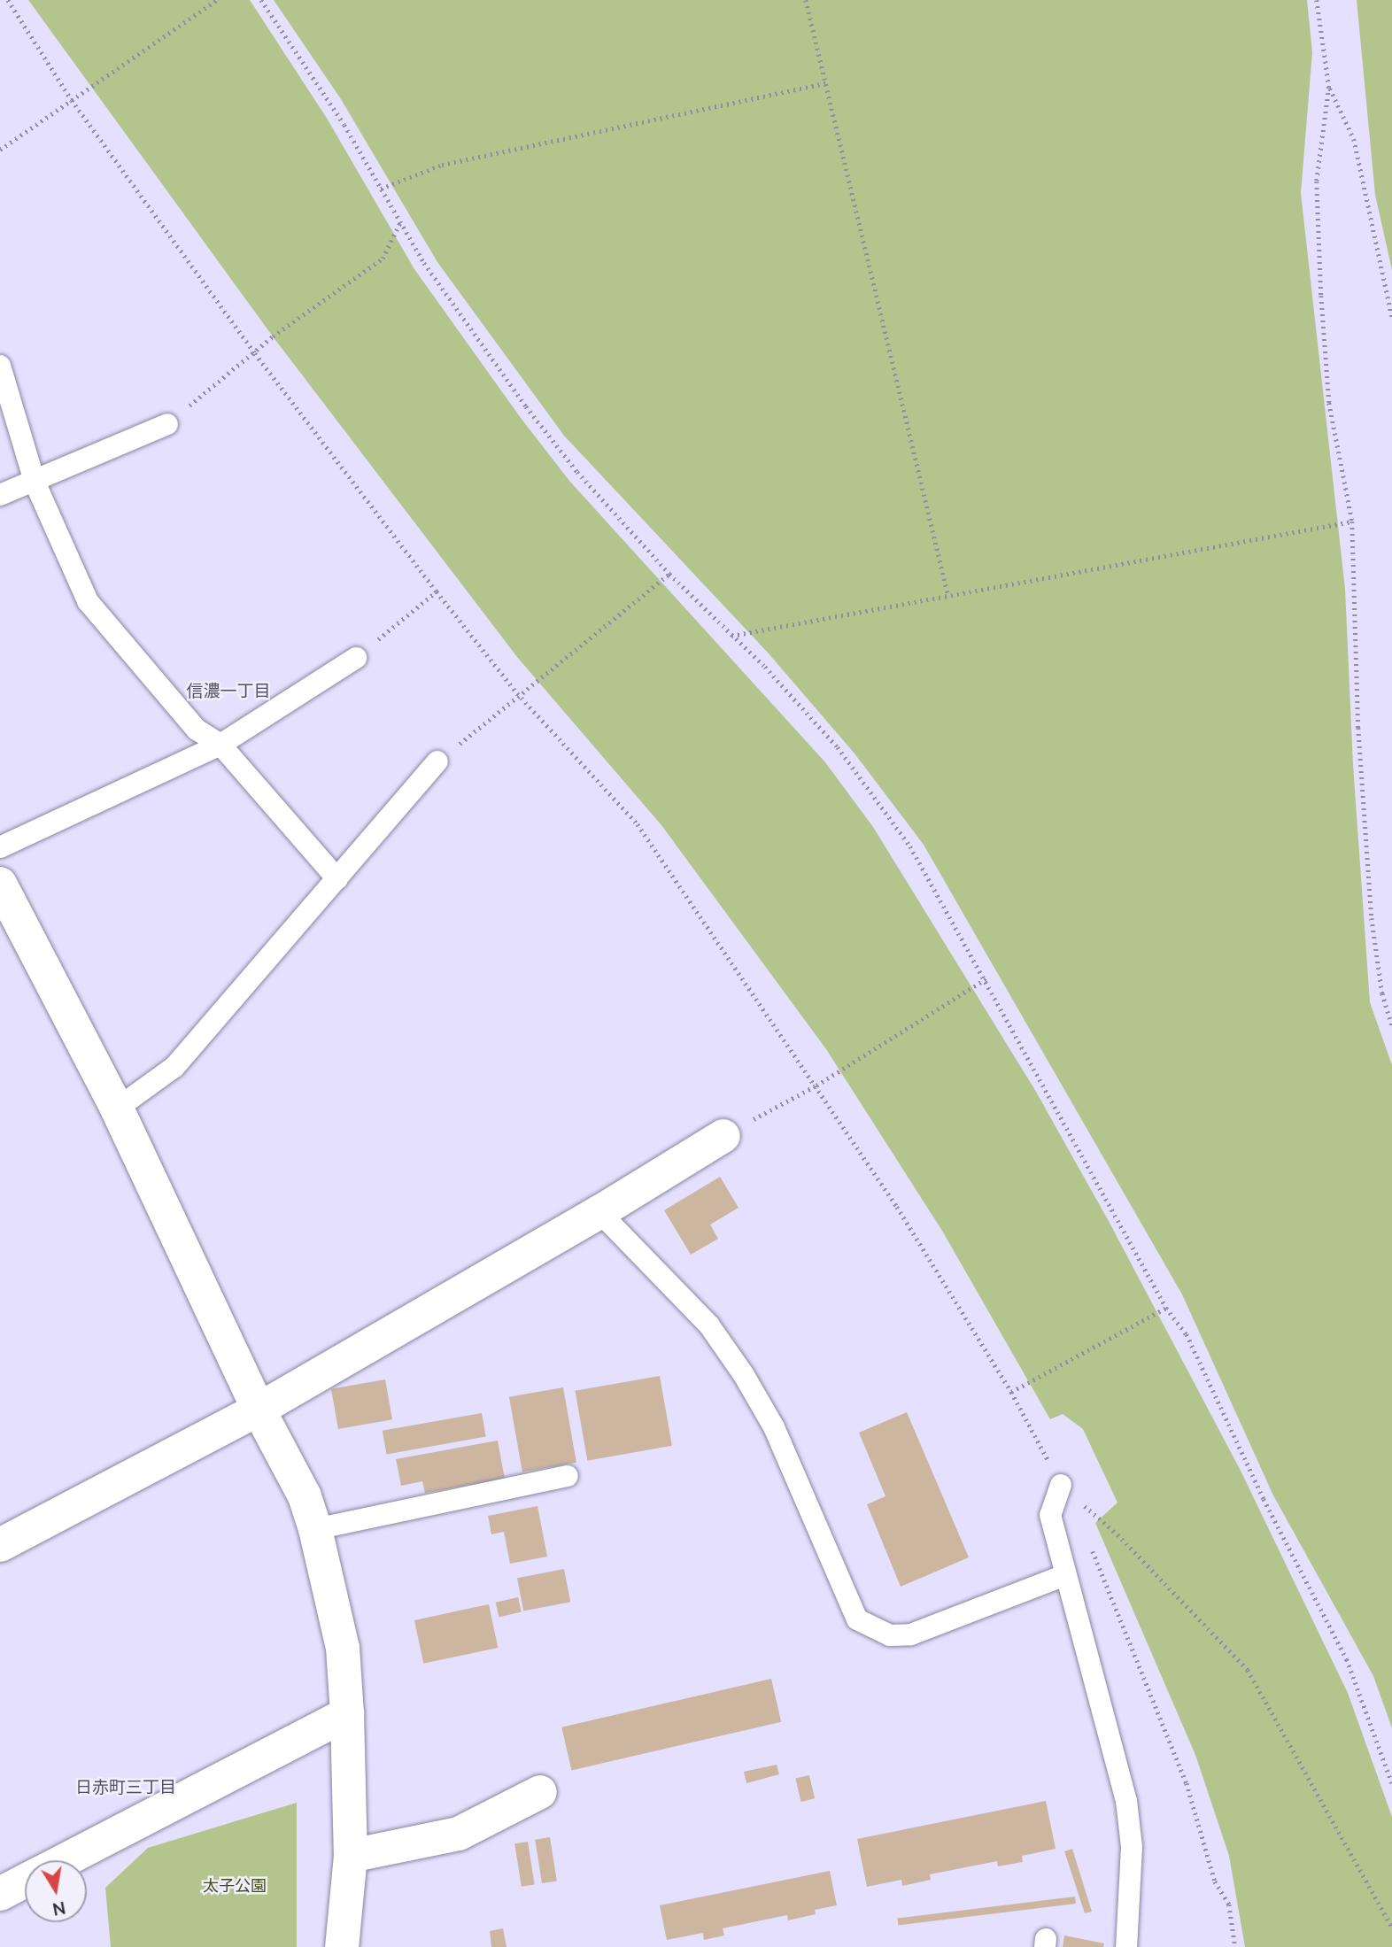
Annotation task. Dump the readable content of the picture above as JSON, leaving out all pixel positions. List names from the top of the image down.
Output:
{
  "districts": ["信濃一丁目", "日赤町三丁目"],
  "parks": ["太子公園"],
  "north": "bottom"
}
